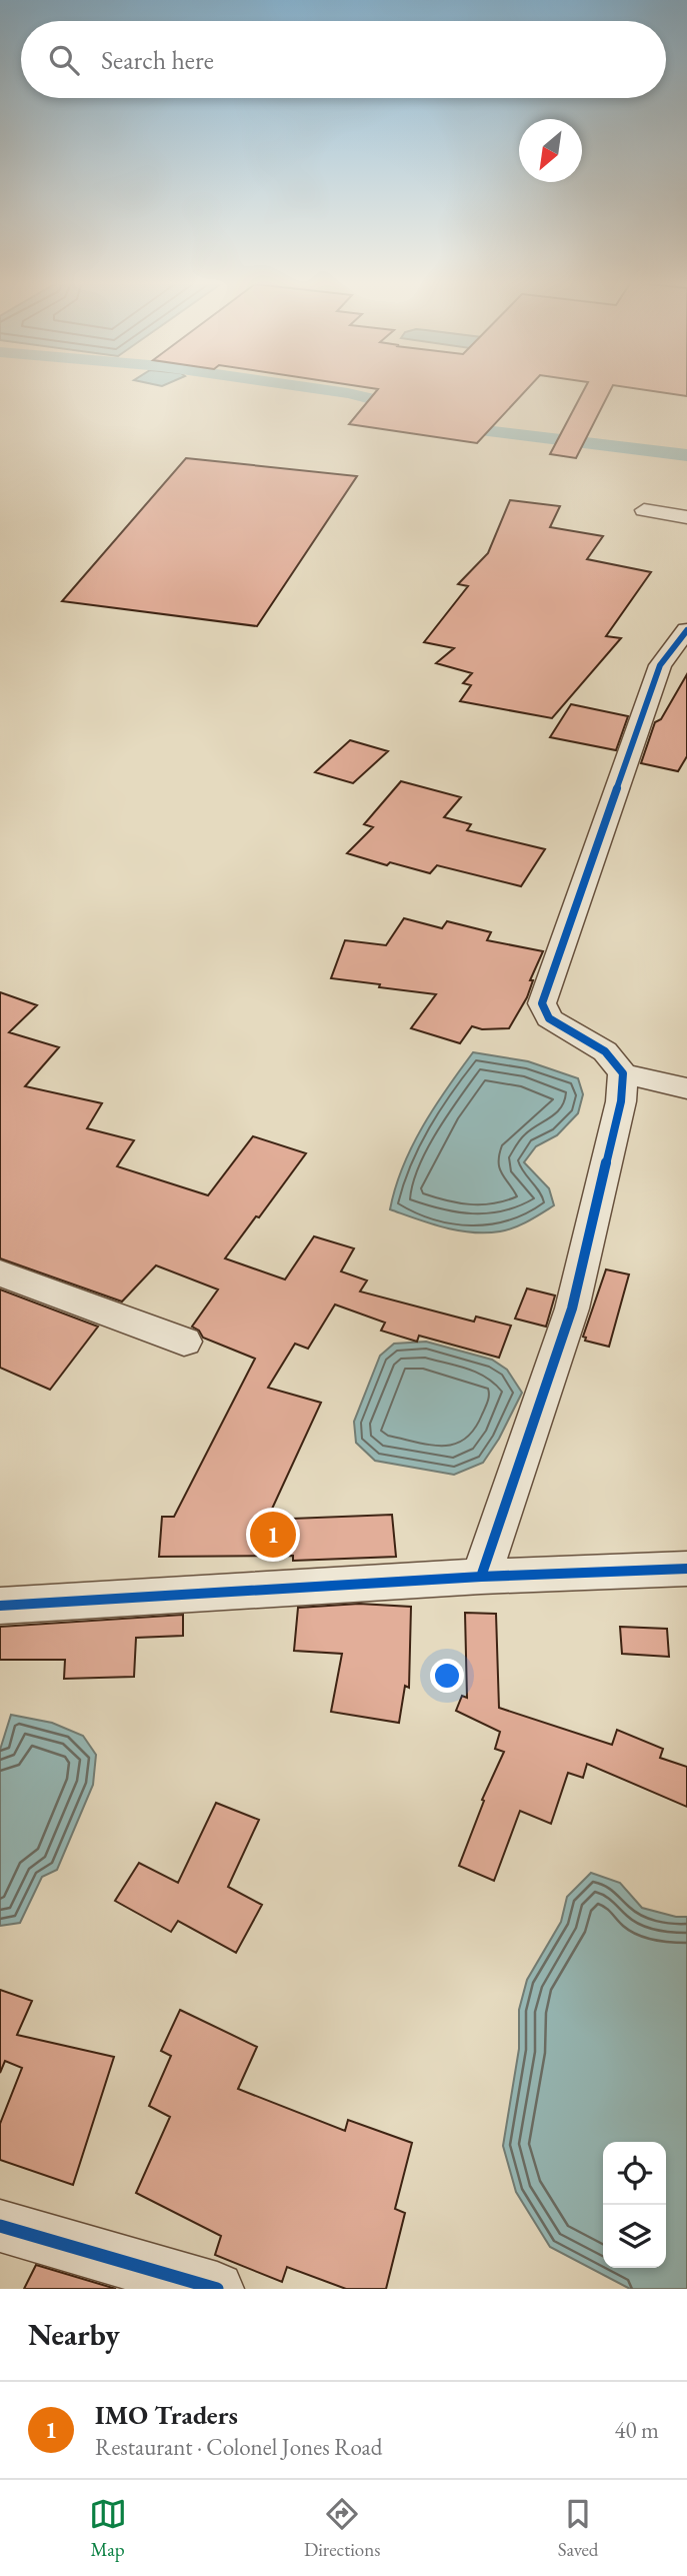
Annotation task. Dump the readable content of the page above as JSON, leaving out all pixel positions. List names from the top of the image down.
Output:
{
  "north": "bottom left",
  "page": {
    "search": "Search here",
    "pins": "1",
    "heading": "Nearby",
    "list": [
      {
        "mark": "1",
        "name": "IMO Traders",
        "note": "Restaurant · Colonel Jones Road",
        "value": "40 m"
      }
    ],
    "nav": ["Map", "Directions", "Saved"]
  }
}
